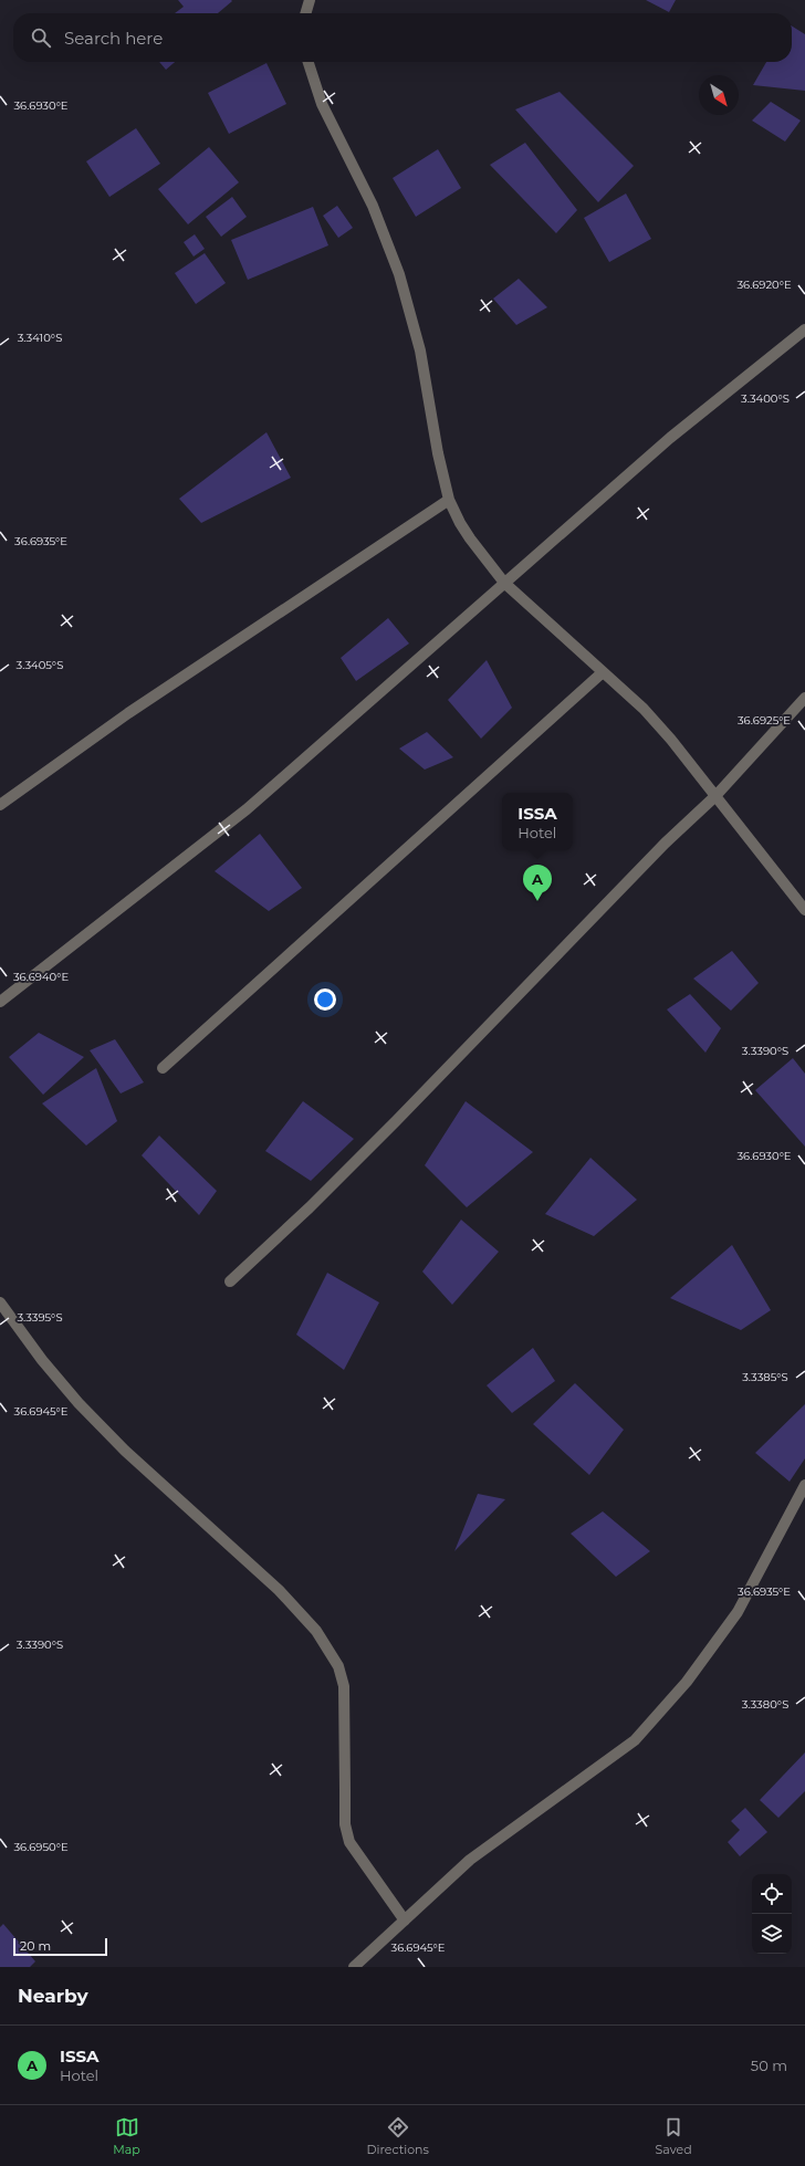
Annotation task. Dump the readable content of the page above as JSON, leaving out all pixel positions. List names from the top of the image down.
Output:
{
  "scale_bar": "20 m",
  "north": "bottom right",
  "page": {
    "search": "Search here",
    "popup": ["ISSA", "Hotel"],
    "pins": "A",
    "scale": "20 m",
    "heading": "Nearby",
    "list": [
      {
        "mark": "A",
        "name": "ISSA",
        "note": "Hotel",
        "value": "50 m"
      }
    ],
    "nav": ["Map", "Directions", "Saved"]
  },
  "coordinates": [
    "36.6930°E",
    "36.6920°E",
    "3.3410°S",
    "3.3400°S",
    "36.6935°E",
    "3.3405°S",
    "36.6925°E",
    "36.6940°E",
    "3.3390°S",
    "3.3395°S",
    "3.3385°S",
    "36.6945°E",
    "3.3380°S",
    "36.6950°E"
  ]
}
